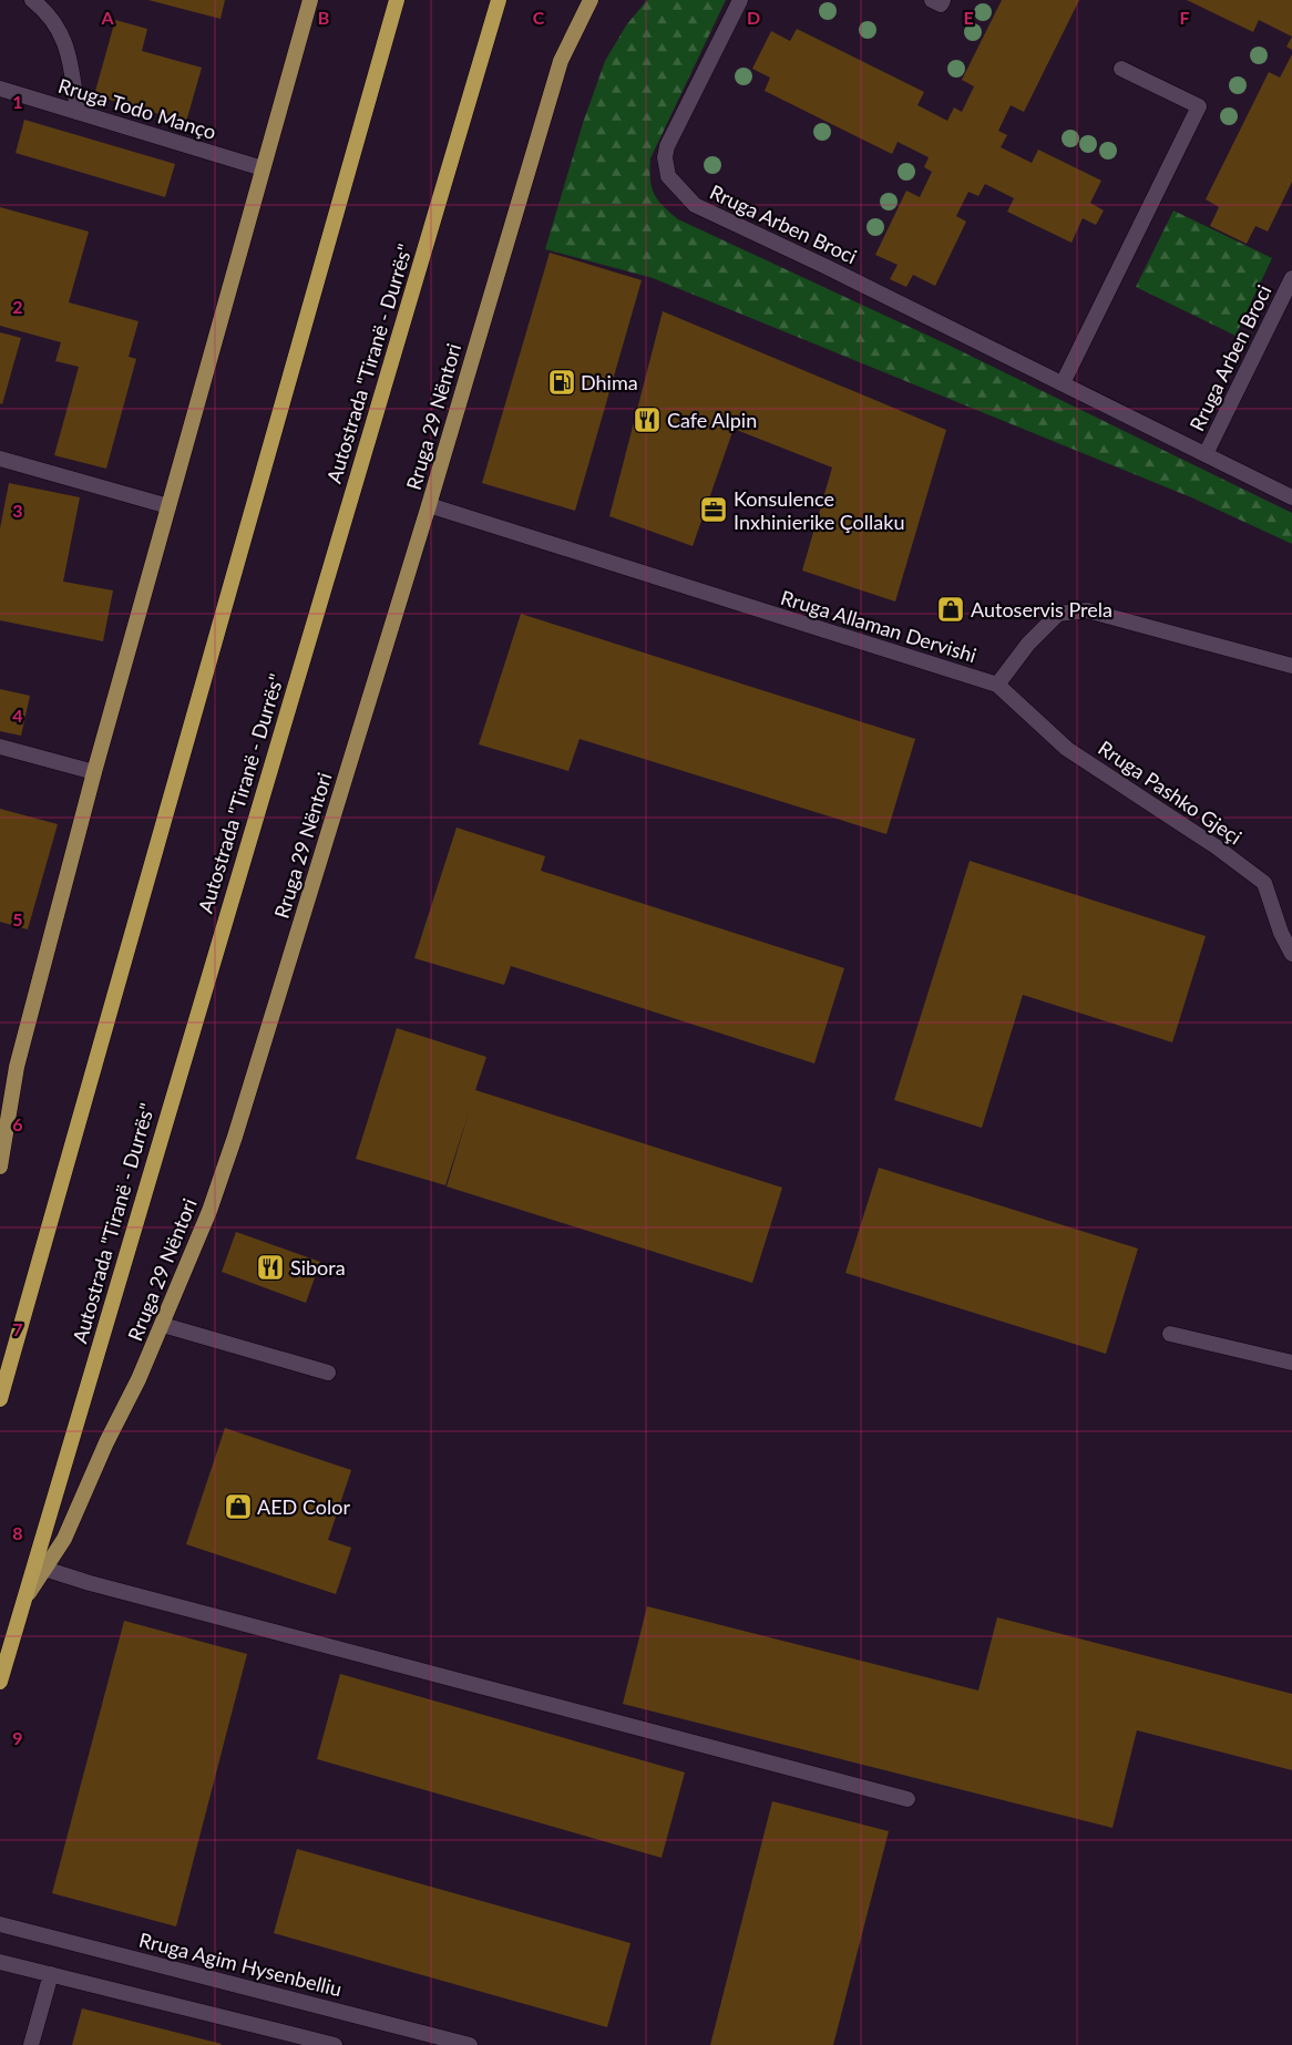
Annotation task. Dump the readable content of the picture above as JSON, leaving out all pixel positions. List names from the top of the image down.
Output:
{
  "streets": {
    "highway": ["Autostrada \"Tiranë - Durrës\"", "Rruga 29 Nëntori"],
    "street": [
      "Rruga Todo Manço",
      "Rruga Arben Broci",
      "Rruga Allaman Dervishi",
      "Rruga Pashko Gjeçi",
      "Rruga Agim Hysenbelliu"
    ]
  },
  "crossings": [
    ["Autostrada \"Tiranë - Durrës\"", "Rruga 29 Nëntori"],
    ["Rruga 29 Nëntori", "Rruga Allaman Dervishi"],
    ["Rruga Allaman Dervishi", "Rruga Pashko Gjeçi"]
  ],
  "places": {
    "fuel station": ["Dhima"],
    "restaurant": ["Cafe Alpin", "Sibora"],
    "office": ["Konsulence Inxhinierike Çollaku"],
    "shop": ["Autoservis Prela", "AED Color"]
  },
  "grid": {
    "columns": [
      "A",
      "B",
      "C",
      "D",
      "E",
      "F"
    ],
    "rows": [
      "1",
      "2",
      "3",
      "4",
      "5",
      "6",
      "7",
      "8",
      "9"
    ]
  }
}
